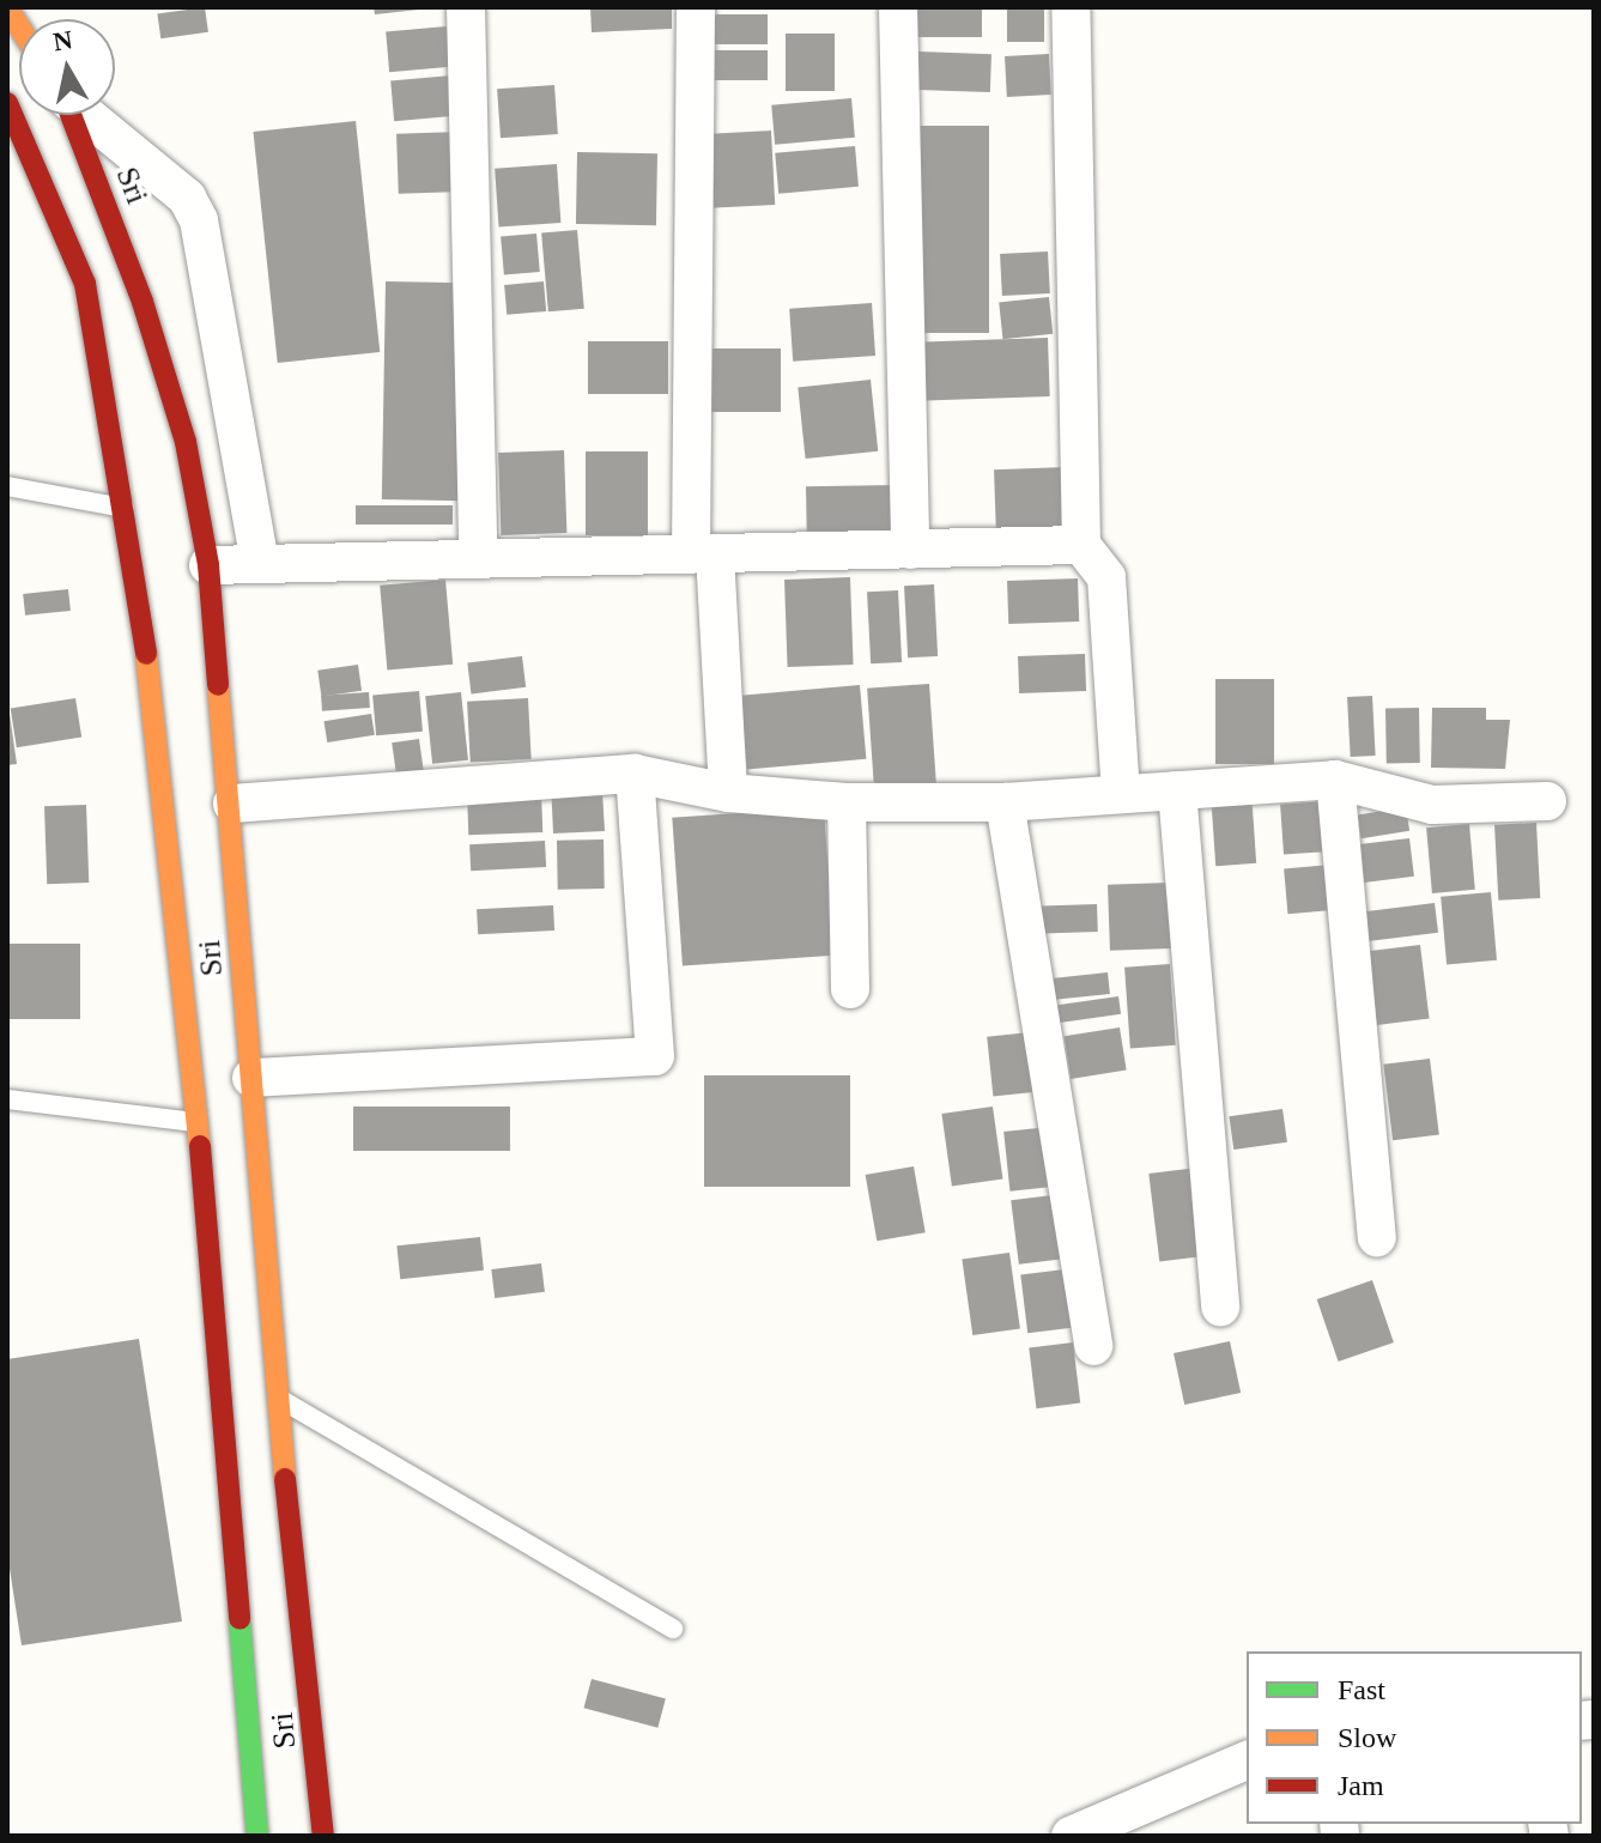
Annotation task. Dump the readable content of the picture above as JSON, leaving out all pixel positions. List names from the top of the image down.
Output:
{
  "streets": {
    "highway": ["Sri"]
  },
  "legend": ["Fast", "Slow", "Jam"],
  "north": "top"
}
